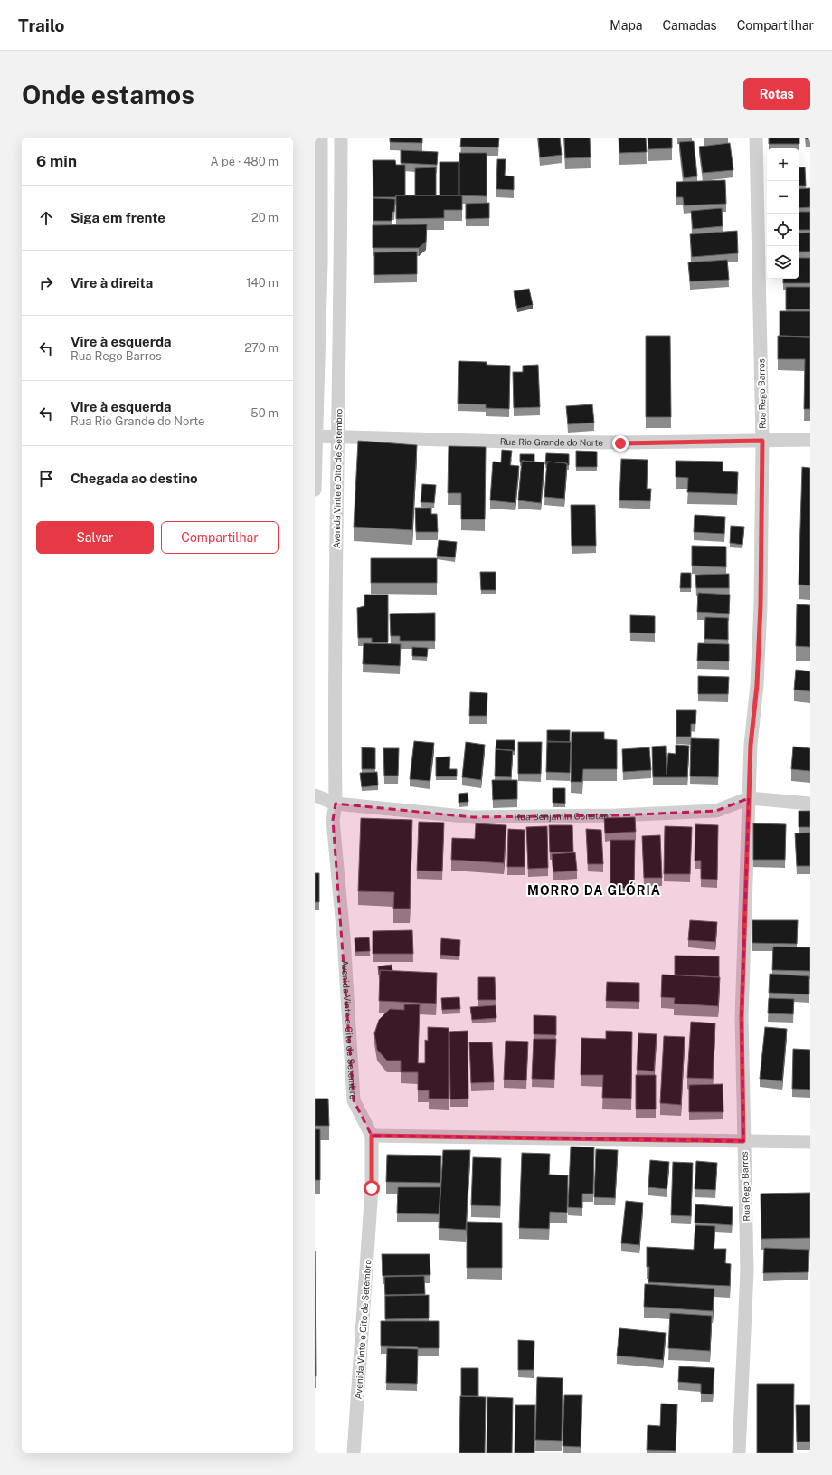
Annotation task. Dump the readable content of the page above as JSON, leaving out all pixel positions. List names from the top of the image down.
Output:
{
  "streets": {
    "street": [
      "Rua Rego Barros",
      "Rua Rio Grande do Norte",
      "Avenida Vinte e Oito de Setembro",
      "Rua Benjamin Constant"
    ]
  },
  "crossings": [
    ["Rua Rego Barros", "Rua Rio Grande do Norte"],
    ["Rua Rego Barros", "Rua Benjamin Constant"],
    ["Rua Rio Grande do Norte", "Avenida Vinte e Oito de Setembro"],
    ["Avenida Vinte e Oito de Setembro", "Rua Benjamin Constant"]
  ],
  "districts": ["MORRO DA GLÓRIA"],
  "page": {
    "header": "Trailo",
    "nav": ["Mapa", "Camadas", "Compartilhar"],
    "buttons": [
      "Rotas",
      ["Salvar", "Compartilhar"]
    ],
    "title": "Onde estamos",
    "heading": ["6 min", "A pé · 480 m"],
    "map_buttons": ["+", "−"],
    "list": [
      ["Siga em frente", "20 m"],
      ["Vire à direita", "140 m"],
      ["Vire à esquerda", "Rua Rego Barros", "270 m"],
      ["Vire à esquerda", "Rua Rio Grande do Norte", "50 m"],
      "Chegada ao destino"
    ]
  }
}
